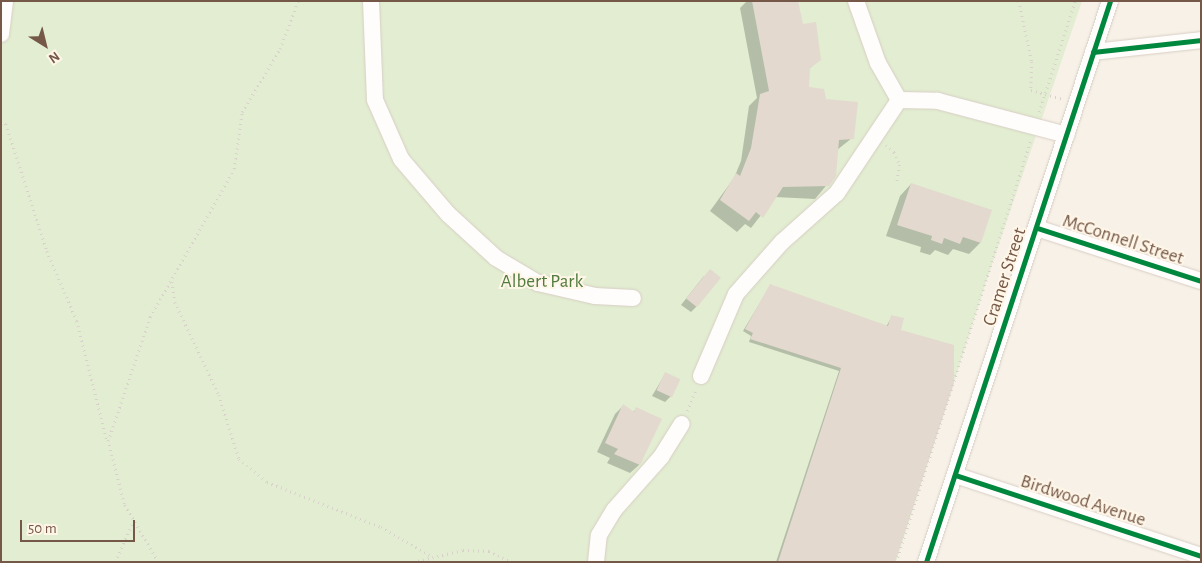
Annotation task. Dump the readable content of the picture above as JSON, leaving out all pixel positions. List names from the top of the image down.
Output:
{
  "streets": {
    "street": ["McConnell Street", "Cramer Street", "Birdwood Avenue"]
  },
  "crossings": [
    ["McConnell Street", "Cramer Street"],
    ["Cramer Street", "Birdwood Avenue"]
  ],
  "parks": ["Albert Park"],
  "scale_bar": "50 m",
  "north": "bottom right"
}
